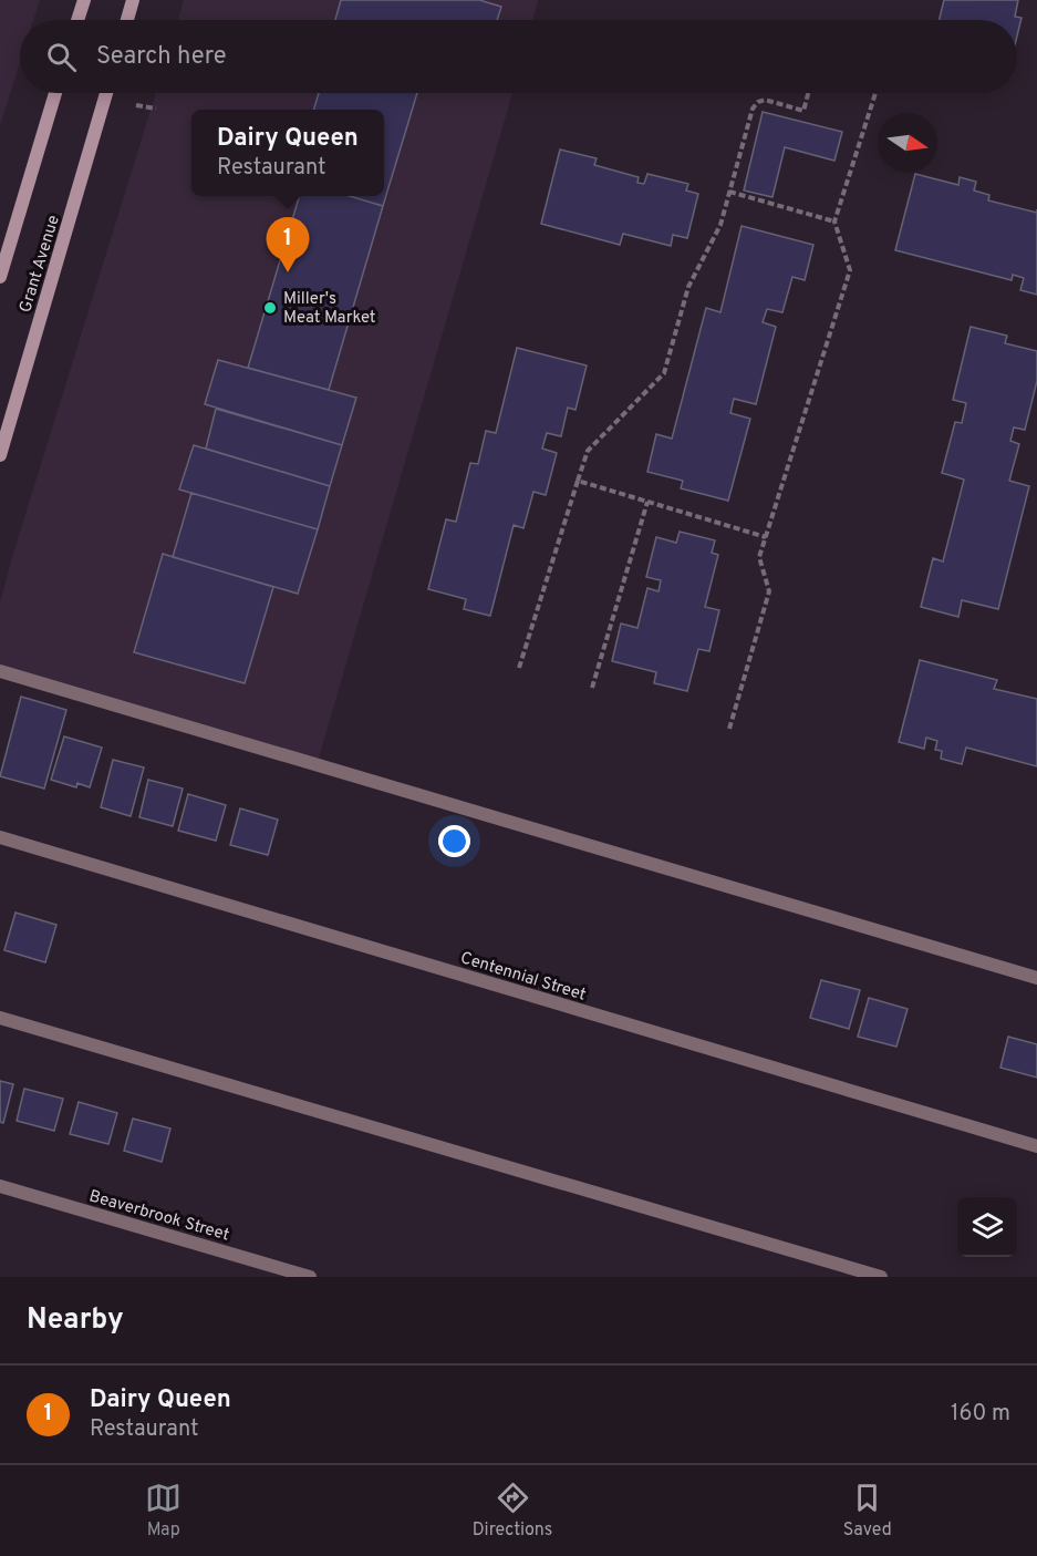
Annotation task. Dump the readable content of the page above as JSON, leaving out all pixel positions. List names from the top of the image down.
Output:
{
  "streets": {
    "main road": ["Grant Avenue"],
    "street": ["Centennial Street", "Beaverbrook Street"]
  },
  "places": ["Miller's Meat Market"],
  "north": "right",
  "page": {
    "search": "Search here",
    "popup": ["Dairy Queen", "Restaurant"],
    "pins": "1",
    "heading": "Nearby",
    "list": [
      {
        "mark": "1",
        "name": "Dairy Queen",
        "note": "Restaurant",
        "value": "160 m"
      }
    ],
    "nav": ["Map", "Directions", "Saved"]
  }
}
